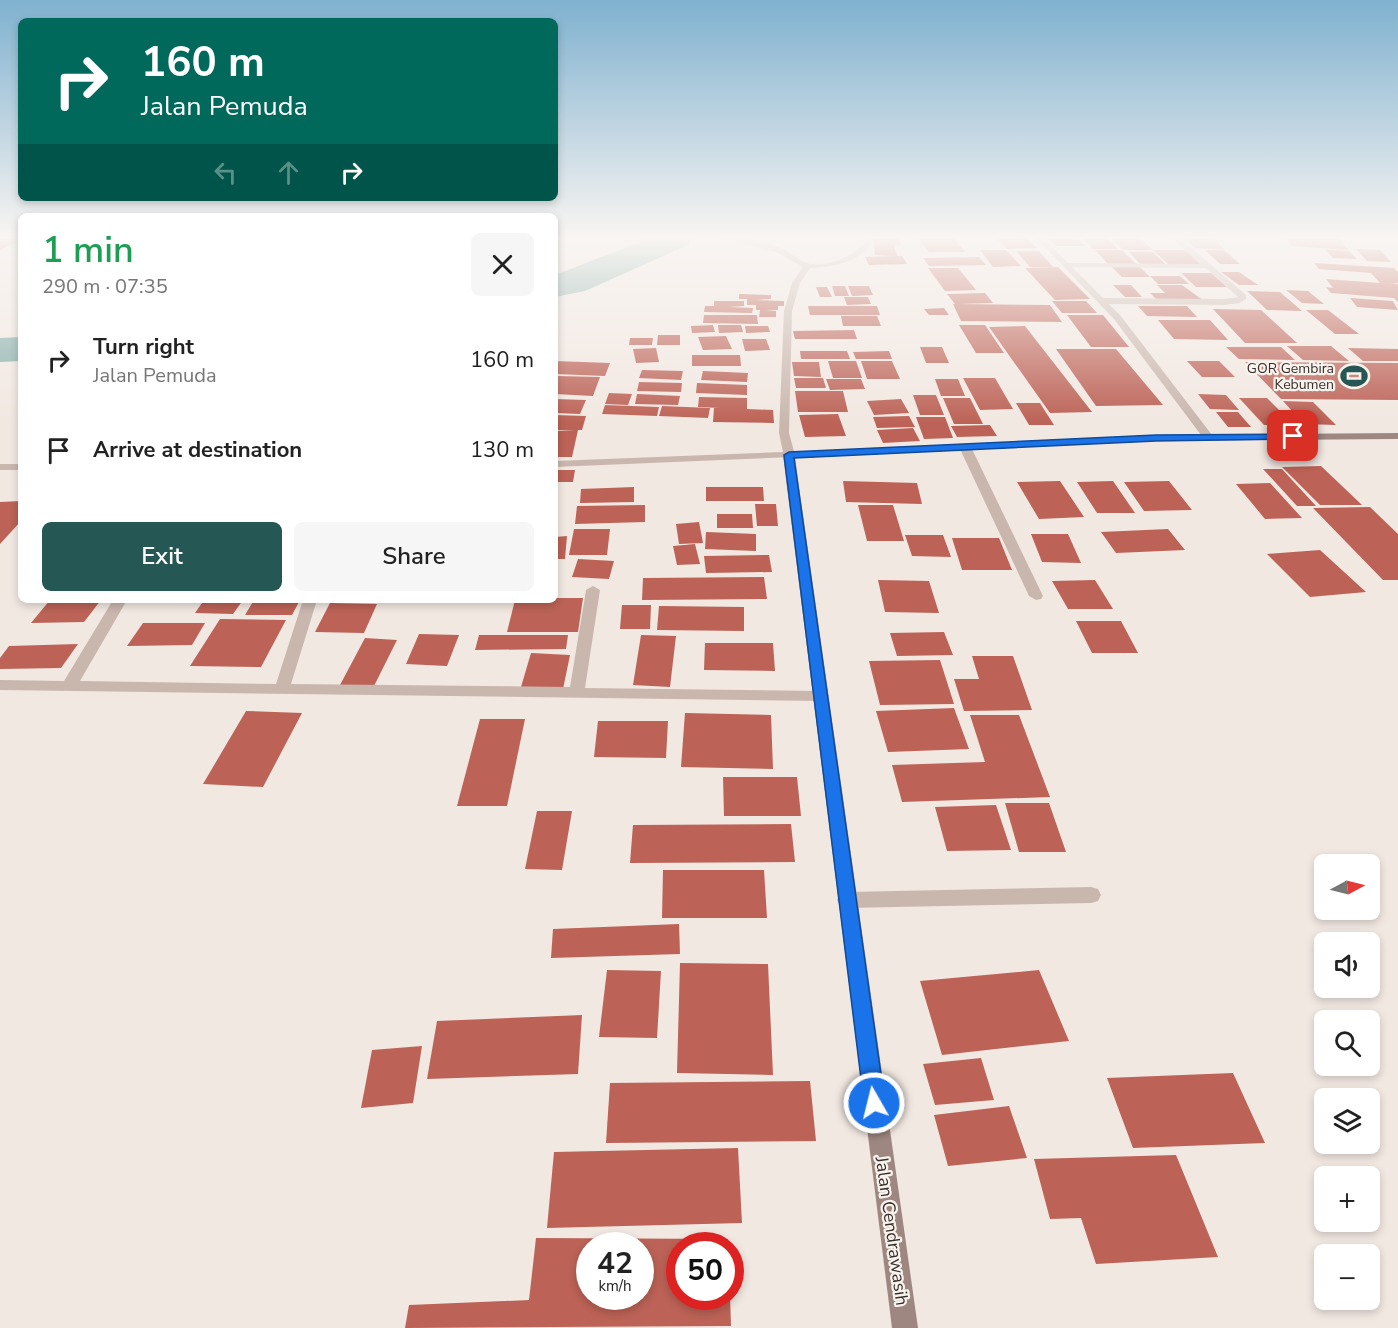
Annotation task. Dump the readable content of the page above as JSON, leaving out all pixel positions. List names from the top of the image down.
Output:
{
  "streets": {
    "main road": ["Jalan Cendrawasih"]
  },
  "places": {
    "sports": ["GOR Gembira Kebumen"]
  },
  "north": "right",
  "page": {
    "turn": ["160 m", "Jalan Pemuda"],
    "heading": ["1 min", "290 m · 07:35"],
    "list": [
      {
        "name": "Turn right",
        "note": "Jalan Pemuda",
        "value": "160 m"
      },
      {
        "name": "Arrive at destination",
        "value": "130 m"
      }
    ],
    "buttons": ["Exit", "Share"],
    "map_buttons": ["+", "−"],
    "speed": "42 km/h",
    "limit": "50"
  }
}
